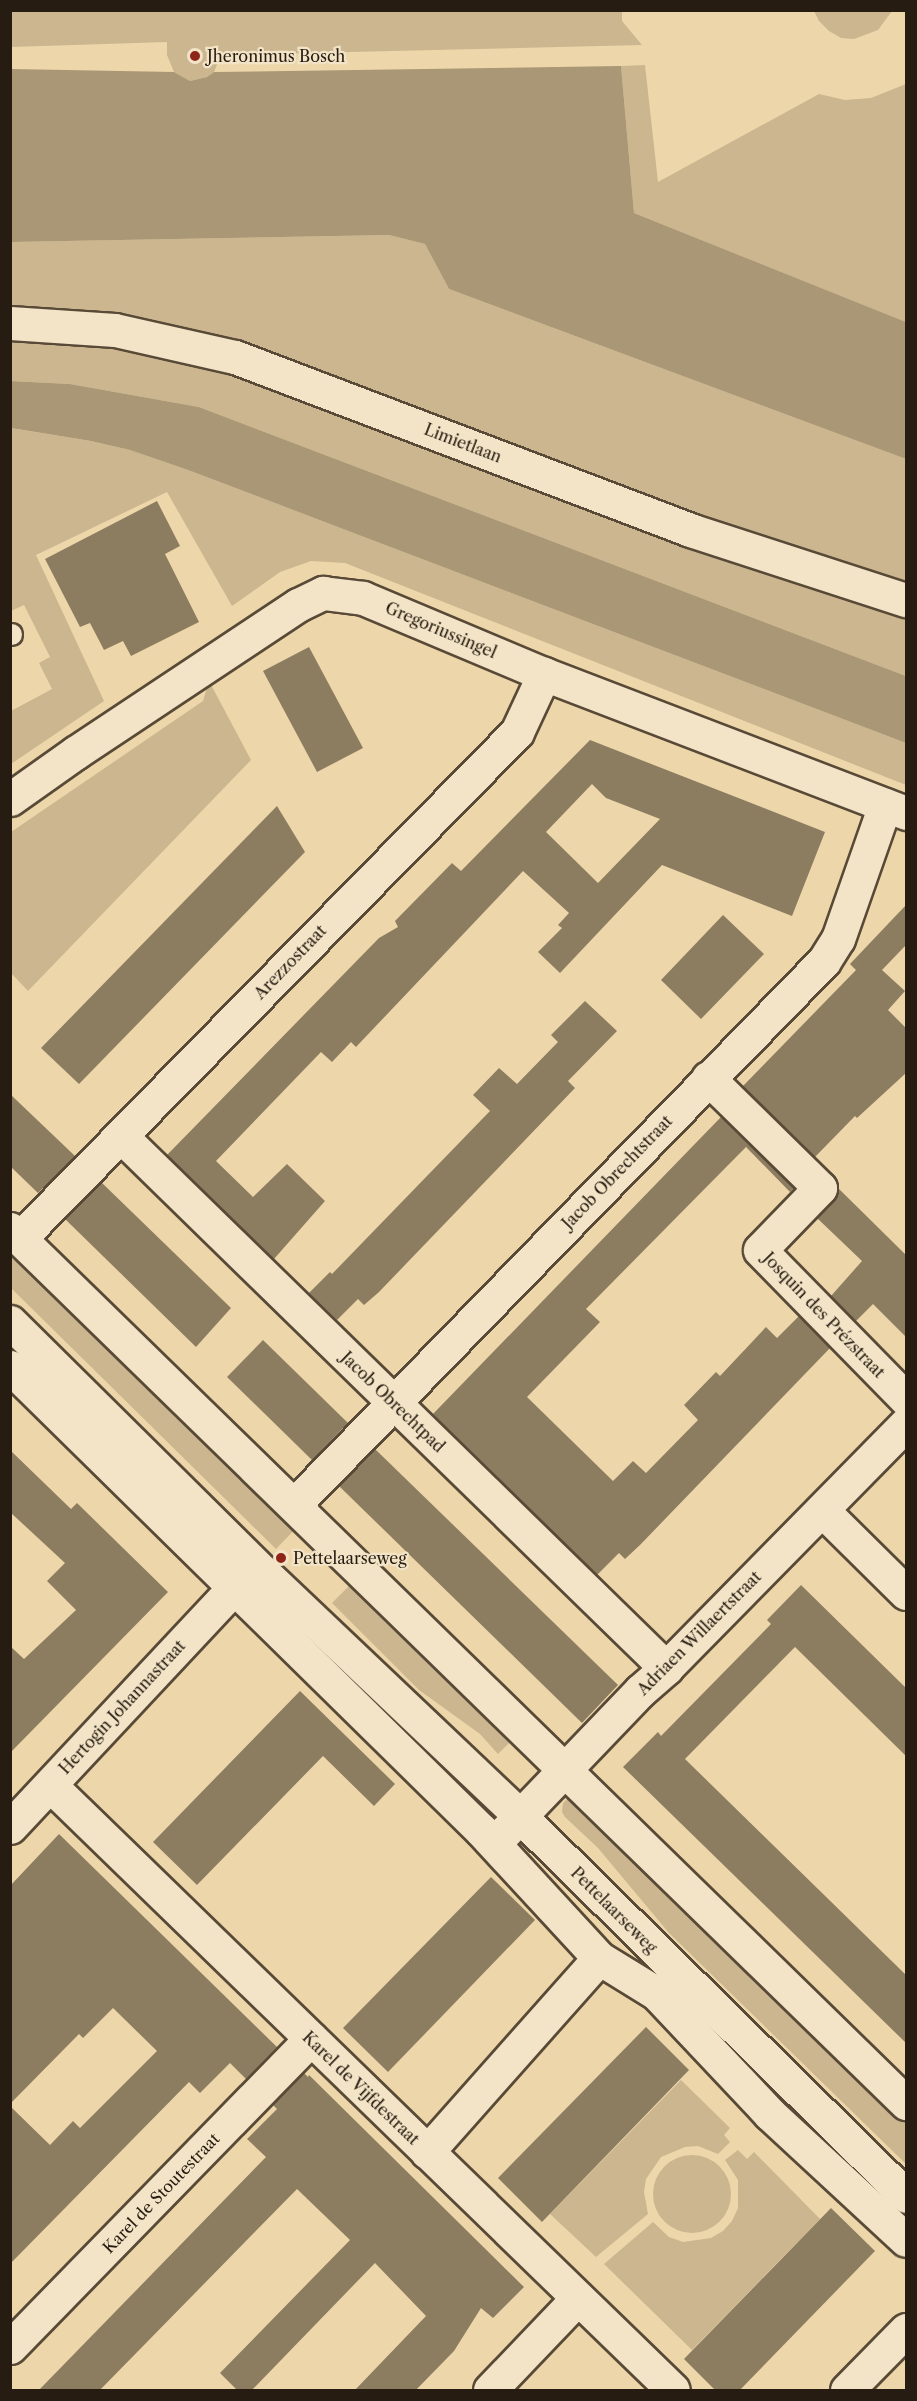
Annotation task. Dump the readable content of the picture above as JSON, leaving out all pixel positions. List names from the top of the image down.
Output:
{
  "streets": {
    "street": [
      "Limietlaan",
      "Gregoriussingel",
      "Arezzostraat",
      "Jacob Obrechtstraat",
      "Josquin des Prézstraat",
      "Jacob Obrechtpad",
      "Adriaen Willaertstraat",
      "Hertogin Johannastraat",
      "Pettelaarseweg",
      "Karel de Vijfdestraat",
      "Karel de Stoutestraat"
    ]
  },
  "crossings": [
    ["Gregoriussingel", "Arezzostraat"],
    ["Gregoriussingel", "Jacob Obrechtstraat"],
    ["Arezzostraat", "Jacob Obrechtpad"],
    ["Jacob Obrechtstraat", "Josquin des Prézstraat"],
    ["Jacob Obrechtstraat", "Jacob Obrechtpad"],
    ["Jacob Obrechtpad", "Adriaen Willaertstraat"],
    ["Adriaen Willaertstraat", "Pettelaarseweg"],
    ["Hertogin Johannastraat", "Karel de Vijfdestraat"],
    ["Karel de Vijfdestraat", "Karel de Stoutestraat"]
  ],
  "places": ["Jheronimus Bosch", "Pettelaarseweg"]
}
